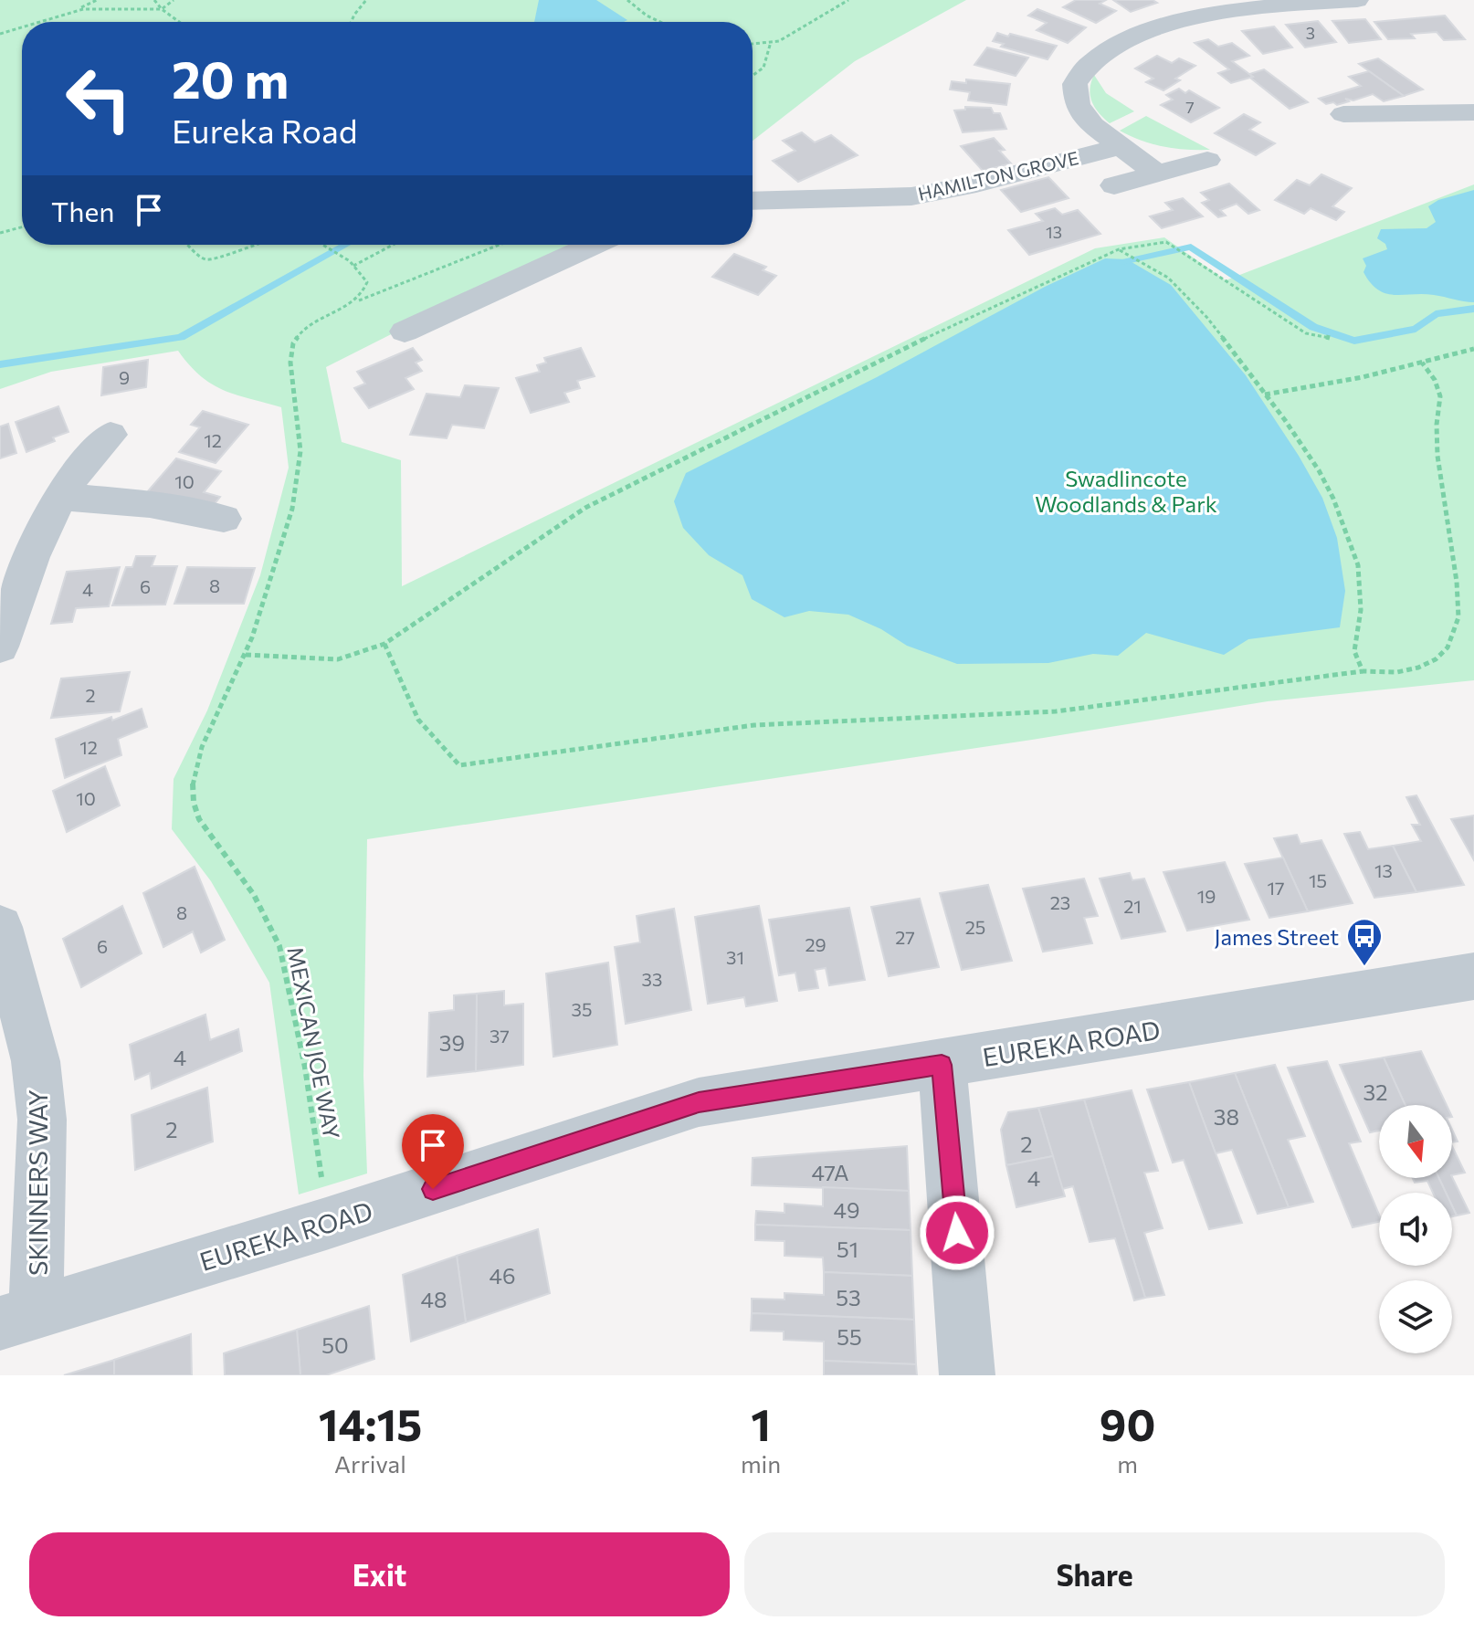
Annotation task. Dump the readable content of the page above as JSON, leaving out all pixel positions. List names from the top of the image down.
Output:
{
  "streets": {
    "street": ["HAMILTON GROVE", "EUREKA ROAD", "SKINNERS WAY"],
    "path": ["MEXICAN JOE WAY"]
  },
  "crossings": [
    ["MEXICAN JOE WAY", "EUREKA ROAD"],
    ["EUREKA ROAD", "SKINNERS WAY"]
  ],
  "parks": ["Swadlincote Woodlands & Park"],
  "places": {
    "bus stop": ["James Street"]
  },
  "house_numbers": [
    "3",
    "7",
    "13",
    "9",
    "12",
    "10",
    "8",
    "6",
    "4",
    "2",
    "12",
    "10",
    "13",
    "15",
    "17",
    "19",
    "23",
    "21",
    "8",
    "25",
    "27",
    "29",
    "6",
    "31",
    "33",
    "35",
    "37",
    "39",
    "4",
    "32",
    "38",
    "2",
    "2",
    "47A",
    "4",
    "49",
    "51",
    "46",
    "53",
    "48",
    "55",
    "50"
  ],
  "north": "bottom",
  "page": {
    "turn": ["20 m", "Eureka Road"],
    "then": "Then",
    "eta": [
      "14:15",
      "Arrival",
      "1",
      "min",
      "90",
      "m"
    ],
    "buttons": ["Exit", "Share"]
  }
}
